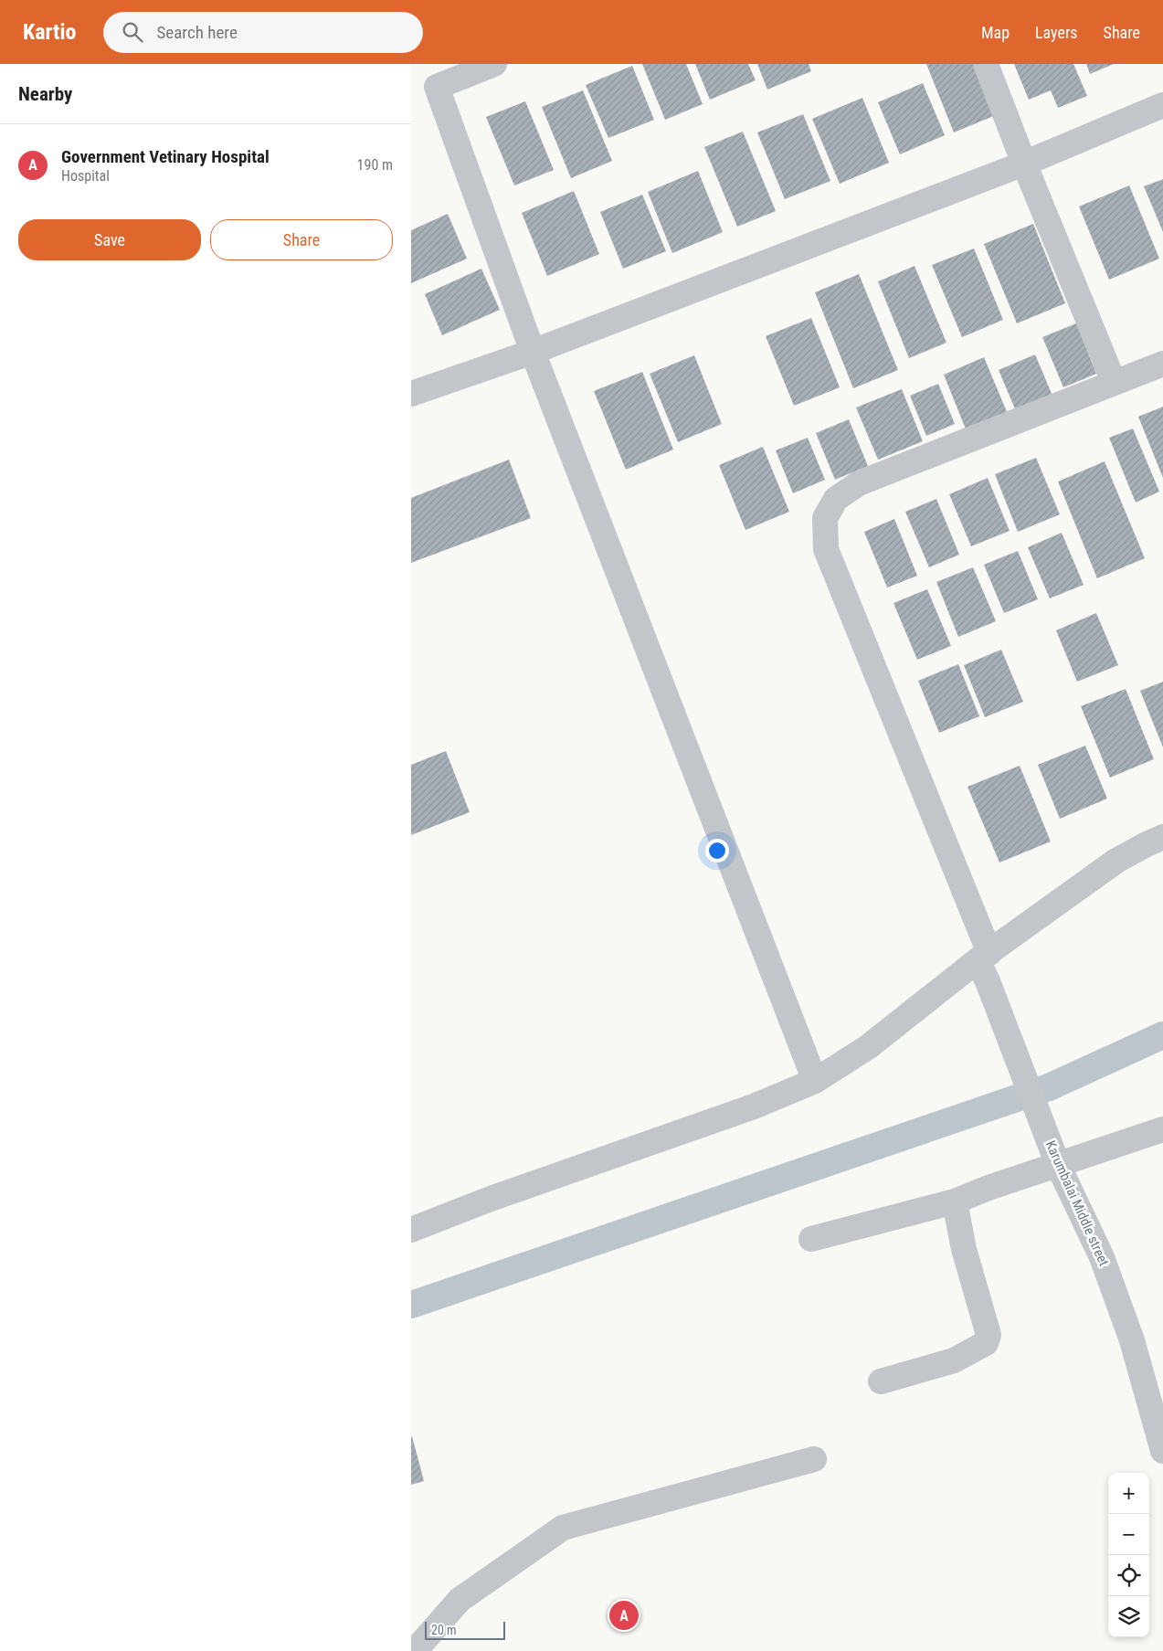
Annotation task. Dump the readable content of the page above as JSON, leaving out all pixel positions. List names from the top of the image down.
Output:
{
  "streets": {
    "street": ["Karumbalai Middle street"]
  },
  "scale_bar": "20 m",
  "page": {
    "header": "Kartio",
    "search": "Search here",
    "nav": ["Map", "Layers", "Share"],
    "heading": "Nearby",
    "list": [
      {
        "mark": "A",
        "name": "Government Vetinary Hospital",
        "note": "Hospital",
        "value": "190 m"
      }
    ],
    "buttons": ["Save", "Share"],
    "map_buttons": ["+", "−"],
    "pins": "A",
    "scale": "20 m"
  }
}
